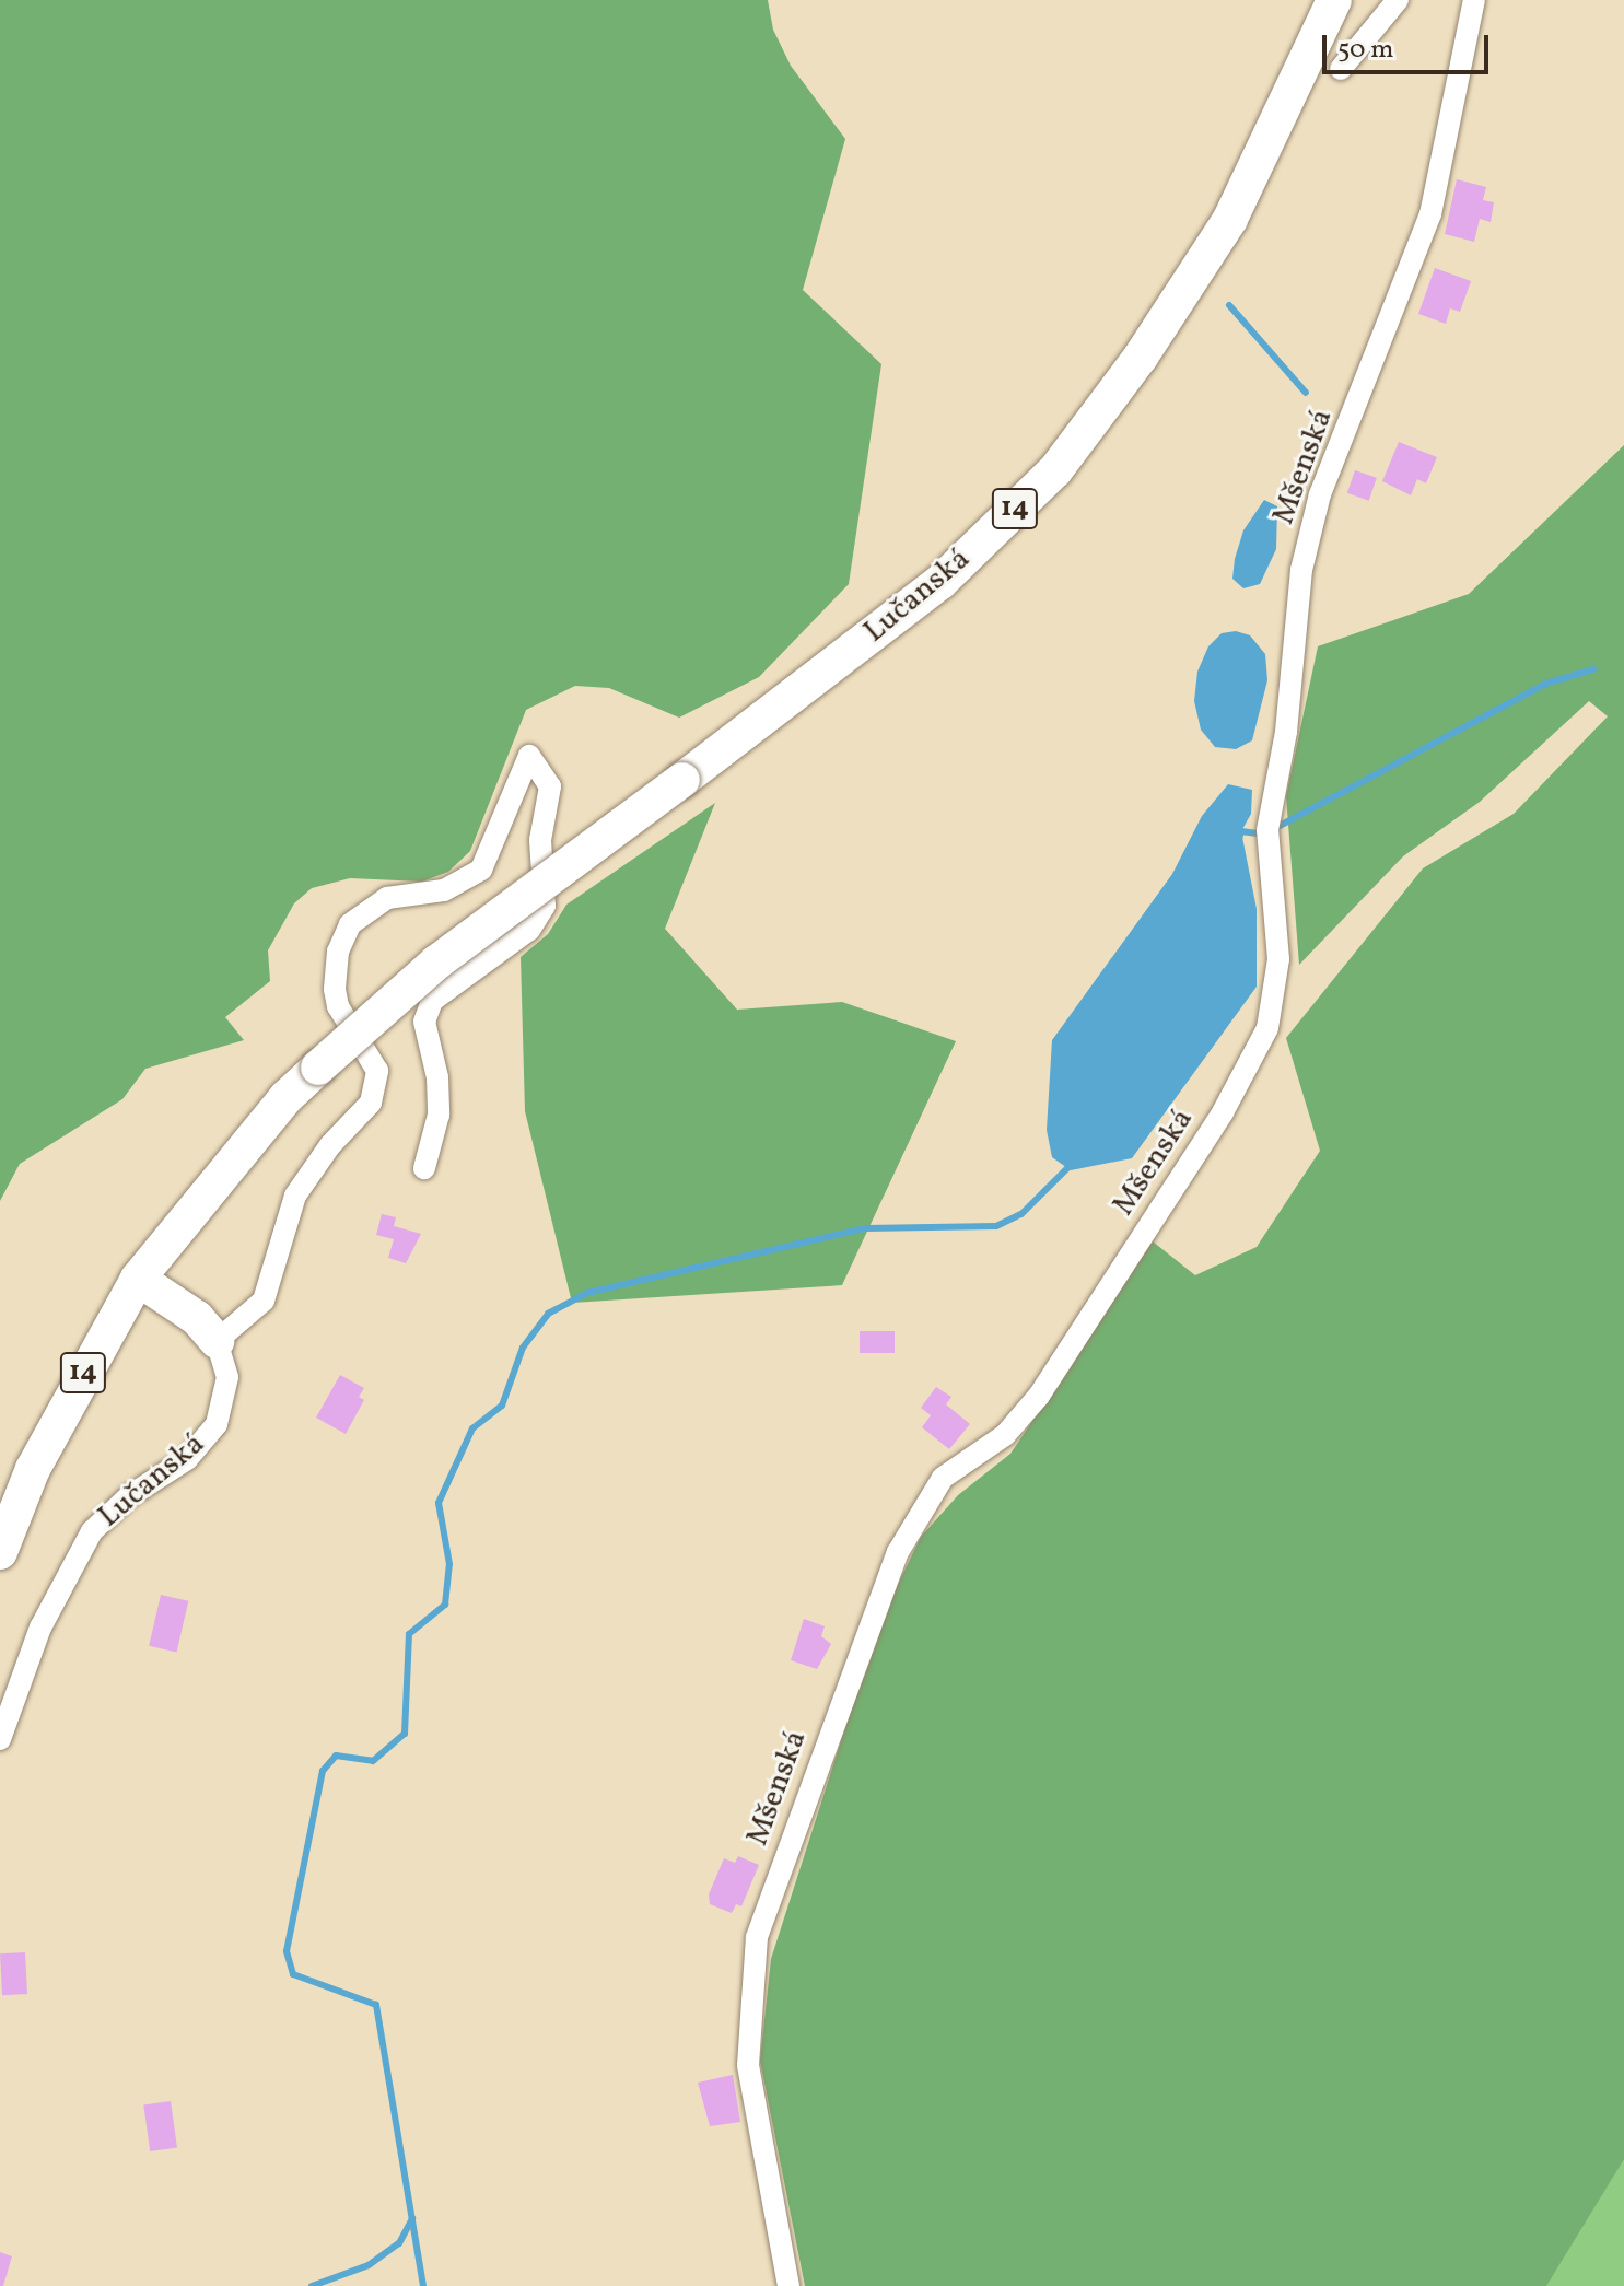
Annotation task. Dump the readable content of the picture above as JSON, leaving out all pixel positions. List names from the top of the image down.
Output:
{
  "streets": {
    "main road": ["14", "Lučanská"],
    "street": ["Mšenská"]
  },
  "crossings": [
    ["14", "Lučanská"]
  ],
  "scale_bar": "50 m"
}
